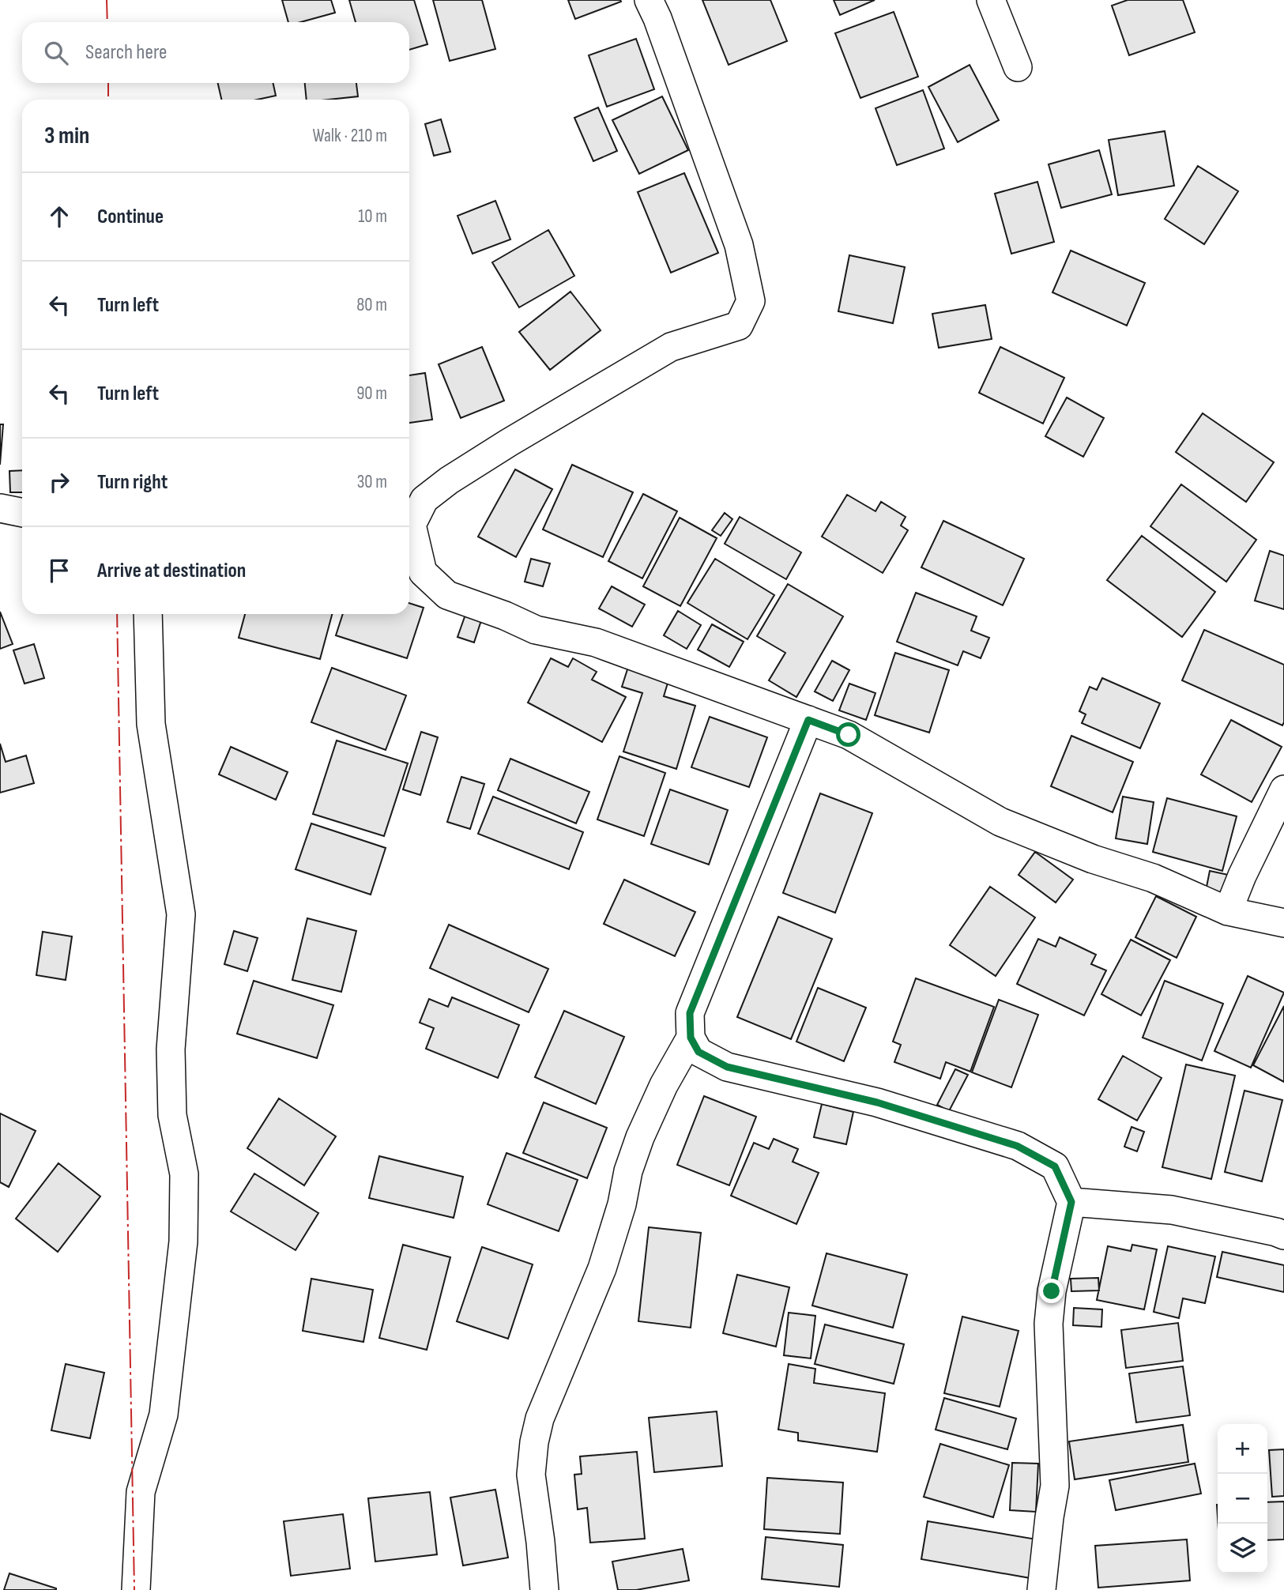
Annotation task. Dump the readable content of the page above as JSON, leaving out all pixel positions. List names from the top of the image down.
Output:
{
  "page": {
    "search": "Search here",
    "heading": ["3 min", "Walk · 210 m"],
    "list": [
      ["Continue", "10 m"],
      ["Turn left", "80 m"],
      ["Turn left", "90 m"],
      ["Turn right", "30 m"],
      "Arrive at destination"
    ],
    "map_buttons": ["+", "−"]
  }
}
